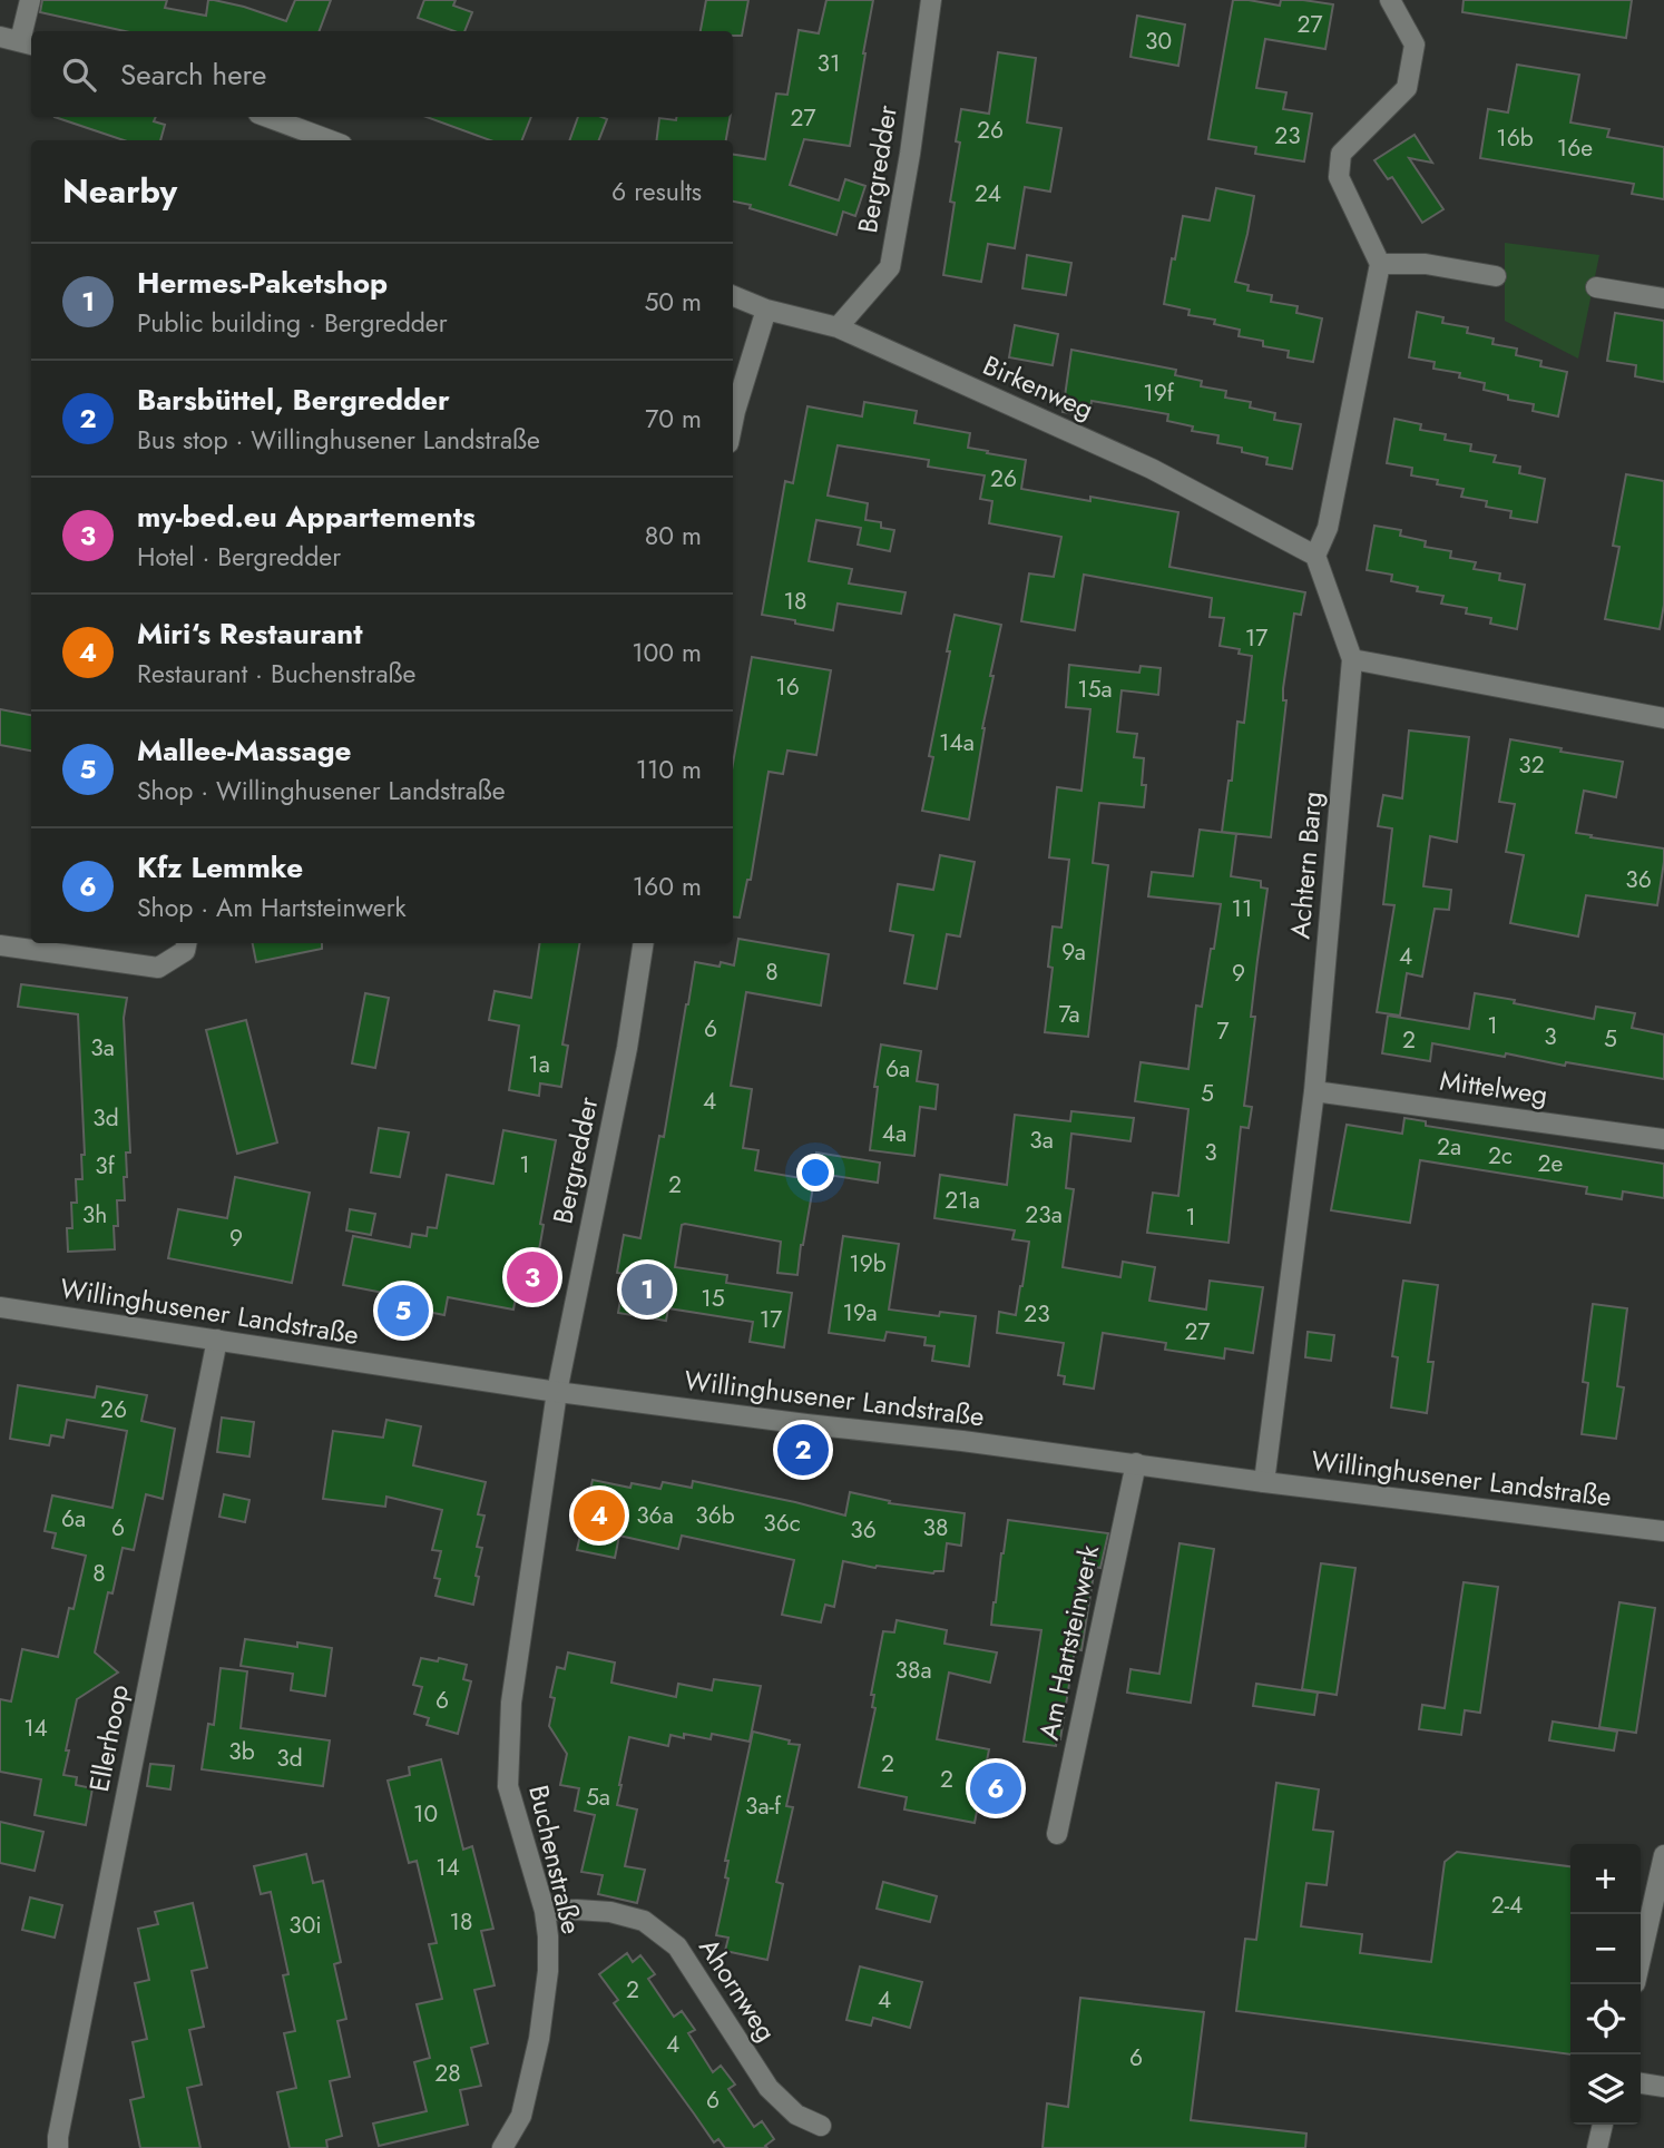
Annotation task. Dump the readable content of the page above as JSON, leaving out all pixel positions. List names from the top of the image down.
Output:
{
  "streets": {
    "street": [
      "Bergredder",
      "Birkenweg",
      "Achtern Barg",
      "Mittelweg",
      "Willinghusener Landstraße",
      "Am Hartsteinwerk",
      "Ellerhoop",
      "Buchenstraße",
      "Ahornweg"
    ]
  },
  "crossings": [
    ["Bergredder", "Birkenweg"],
    ["Bergredder", "Willinghusener Landstraße"],
    ["Bergredder", "Buchenstraße"],
    ["Birkenweg", "Achtern Barg"],
    ["Achtern Barg", "Mittelweg"],
    ["Achtern Barg", "Willinghusener Landstraße"],
    ["Willinghusener Landstraße", "Am Hartsteinwerk"],
    ["Willinghusener Landstraße", "Ellerhoop"],
    ["Willinghusener Landstraße", "Buchenstraße"],
    ["Buchenstraße", "Ahornweg"]
  ],
  "house_numbers": [
    "27",
    "30",
    "31",
    "27",
    "26",
    "23",
    "16b",
    "16e",
    "24",
    "19f",
    "26",
    "18",
    "17",
    "16",
    "15a",
    "14a",
    "32",
    "36",
    "11",
    "9a",
    "4",
    "8",
    "9",
    "7a",
    "1",
    "6",
    "7",
    "3",
    "5",
    "2",
    "3a",
    "1a",
    "6a",
    "5",
    "4",
    "3d",
    "4a",
    "3a",
    "2a",
    "3",
    "2c",
    "2e",
    "1",
    "3f",
    "2",
    "21a",
    "3h",
    "23a",
    "1",
    "9",
    "19b",
    "15",
    "19a",
    "23",
    "17",
    "27",
    "26",
    "36a",
    "36b",
    "6a",
    "36c",
    "6",
    "38",
    "36",
    "8",
    "38a",
    "6",
    "14",
    "3b",
    "3d",
    "2",
    "2",
    "5a",
    "3a-f",
    "10",
    "14",
    "2-4",
    "18",
    "30i",
    "2",
    "4",
    "4",
    "6",
    "28",
    "6"
  ],
  "page": {
    "search": "Search here",
    "heading": ["Nearby", "6 results"],
    "list": [
      {
        "mark": "1",
        "name": "Hermes-Paketshop",
        "note": "Public building · Bergredder",
        "value": "50 m"
      },
      {
        "mark": "2",
        "name": "Barsbüttel, Bergredder",
        "note": "Bus stop · Willinghusener Landstraße",
        "value": "70 m"
      },
      {
        "mark": "3",
        "name": "my-bed.eu Appartements",
        "note": "Hotel · Bergredder",
        "value": "80 m"
      },
      {
        "mark": "4",
        "name": "Miri‘s Restaurant",
        "note": "Restaurant · Buchenstraße",
        "value": "100 m"
      },
      {
        "mark": "5",
        "name": "Mallee-Massage",
        "note": "Shop · Willinghusener Landstraße",
        "value": "110 m"
      },
      {
        "mark": "6",
        "name": "Kfz Lemmke",
        "note": "Shop · Am Hartsteinwerk",
        "value": "160 m"
      }
    ],
    "pins": [
      "3",
      "1",
      "5",
      "2",
      "4",
      "6"
    ],
    "map_buttons": ["+", "−"]
  }
}
